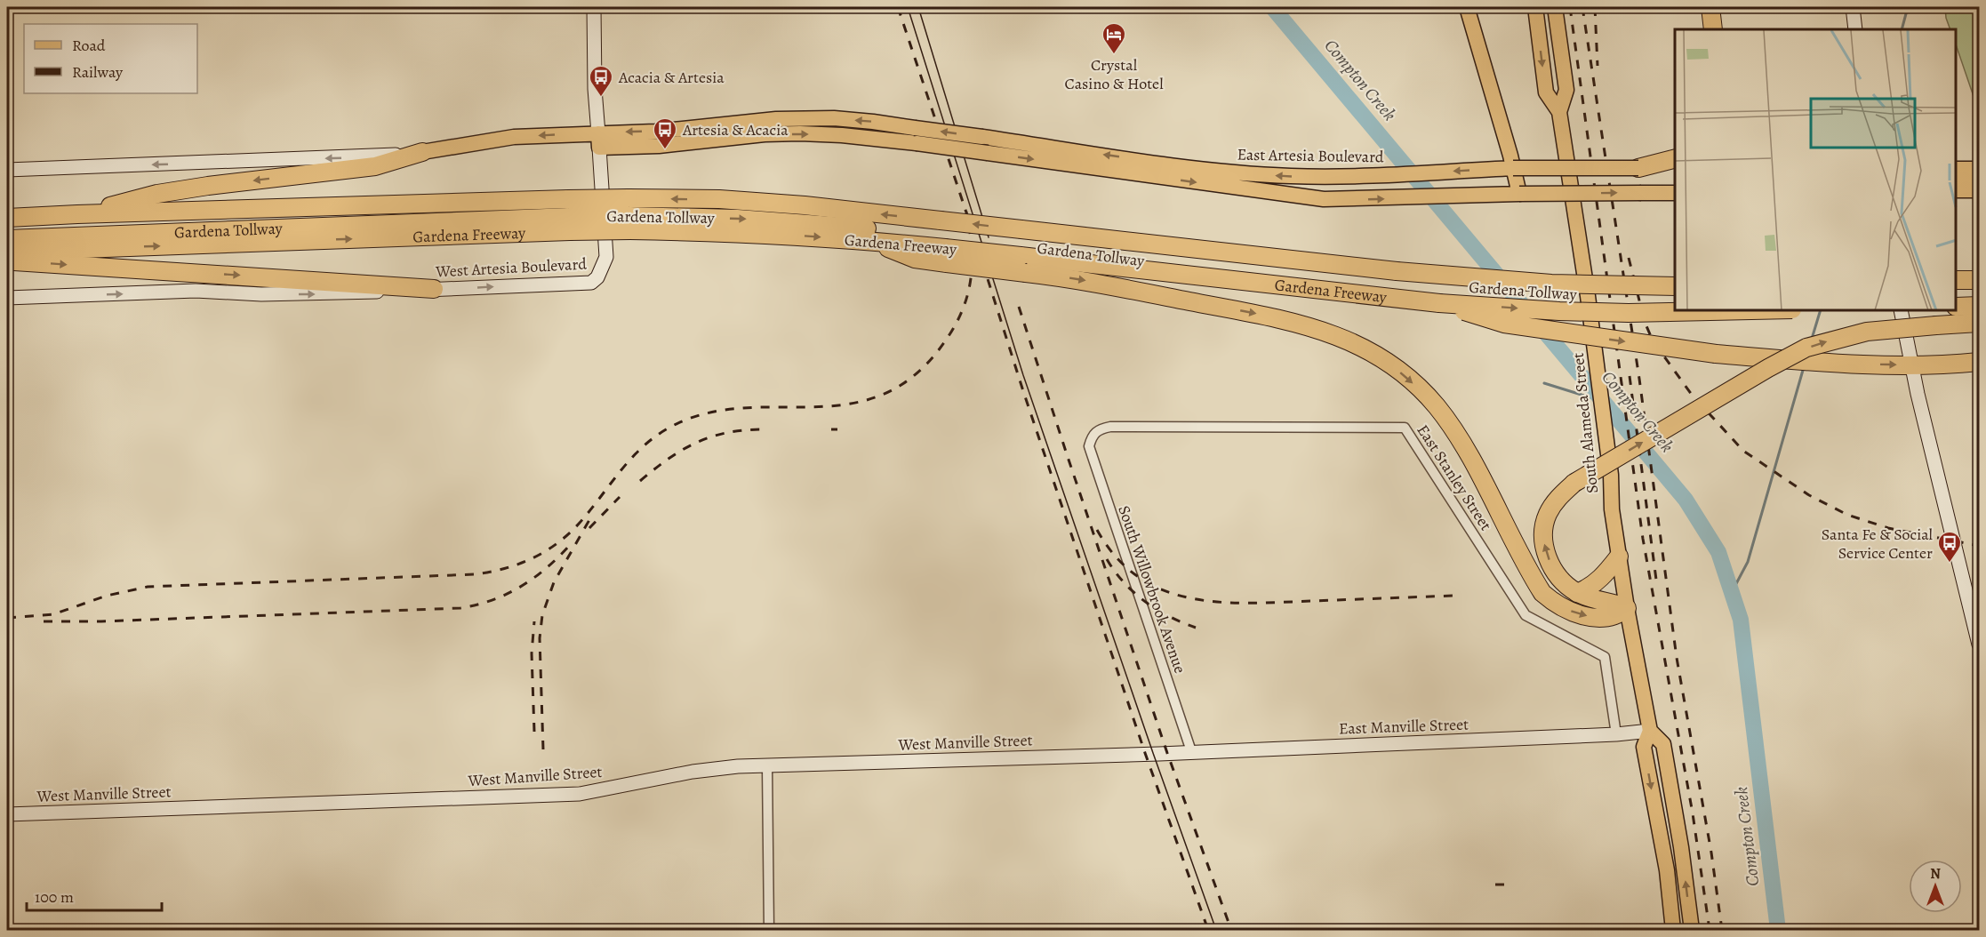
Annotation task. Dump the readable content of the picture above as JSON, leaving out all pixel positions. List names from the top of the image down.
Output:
{
  "streets": {
    "highway": ["Gardena Tollway", "Gardena Freeway"],
    "main road": ["East Artesia Boulevard", "South Alameda Street"],
    "street": [
      "West Artesia Boulevard",
      "East Stanley Street",
      "South Willowbrook Avenue",
      "East Manville Street",
      "West Manville Street"
    ]
  },
  "crossings": [
    ["East Artesia Boulevard", "West Artesia Boulevard"],
    ["Gardena Tollway", "Gardena Freeway"],
    ["South Alameda Street", "East Manville Street"],
    ["East Stanley Street", "South Willowbrook Avenue"],
    ["East Stanley Street", "East Manville Street"],
    ["South Willowbrook Avenue", "East Manville Street"],
    ["East Manville Street", "West Manville Street"]
  ],
  "one_way": ["West Artesia Boulevard"],
  "water": ["Compton Creek"],
  "places": {
    "hotel": ["Crystal Casino & Hotel"],
    "bus stop": ["Acacia & Artesia", "Artesia & Acacia", "Santa Fe & Social Service Center"]
  },
  "legend": ["Road", "Railway"],
  "scale_bar": "100 m",
  "north": "top"
}
